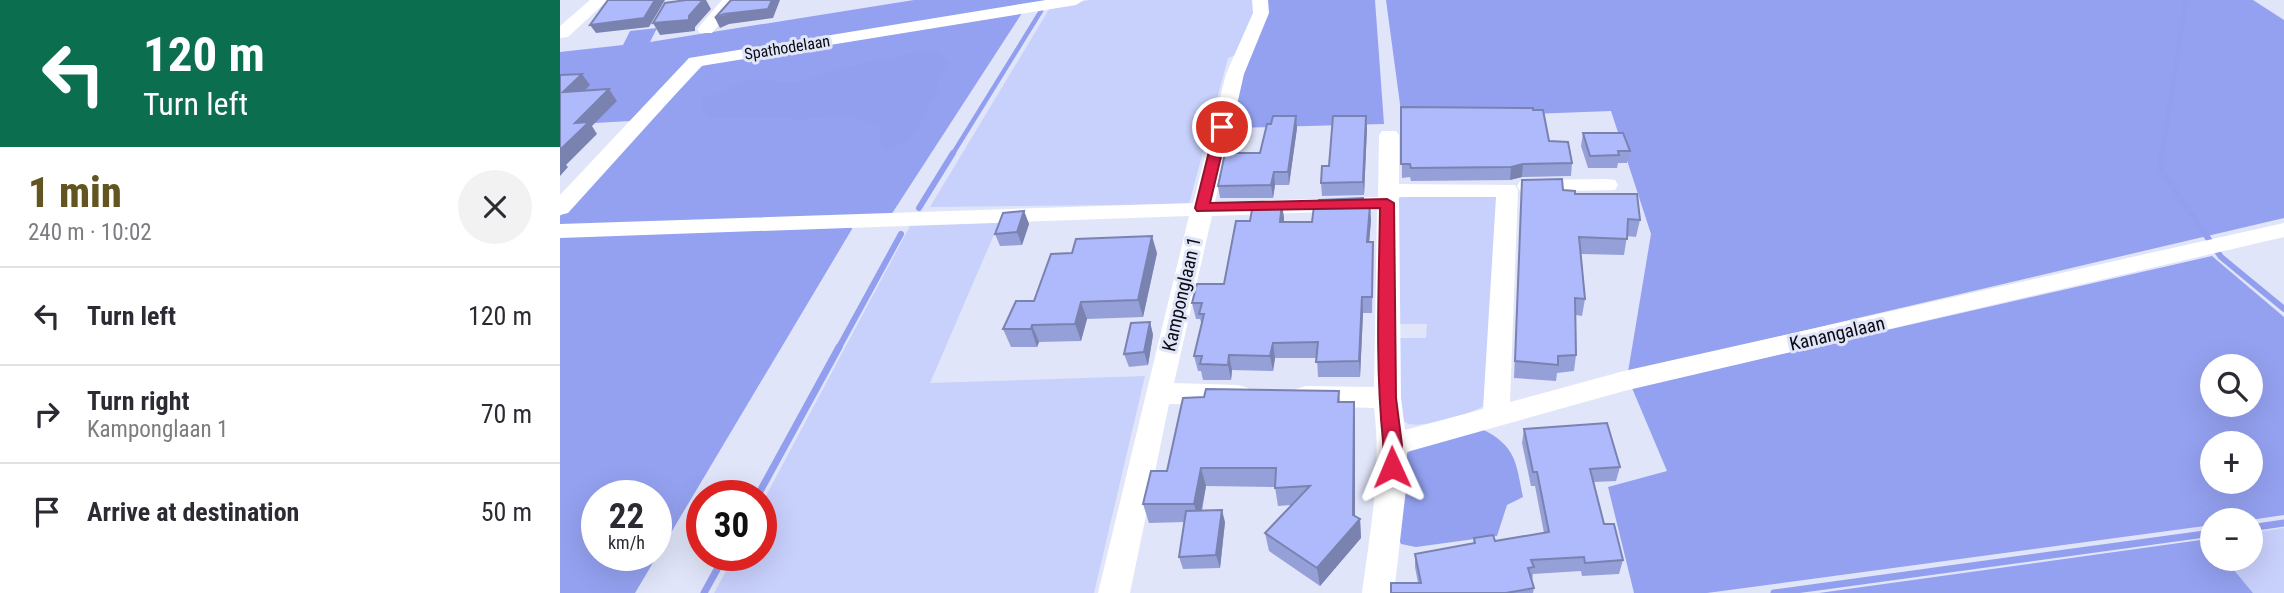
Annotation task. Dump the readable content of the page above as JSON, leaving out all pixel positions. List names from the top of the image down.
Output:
{
  "streets": {
    "street": ["Spathodelaan", "Kamponglaan 1", "Kanangalaan"]
  },
  "page": {
    "turn": ["120 m", "Turn left"],
    "heading": ["1 min", "240 m · 10:02"],
    "list": [
      {
        "name": "Turn left",
        "value": "120 m"
      },
      {
        "name": "Turn right",
        "note": "Kamponglaan 1",
        "value": "70 m"
      },
      {
        "name": "Arrive at destination",
        "value": "50 m"
      }
    ],
    "map_buttons": ["+", "−"],
    "speed": "22 km/h",
    "limit": "30"
  }
}
